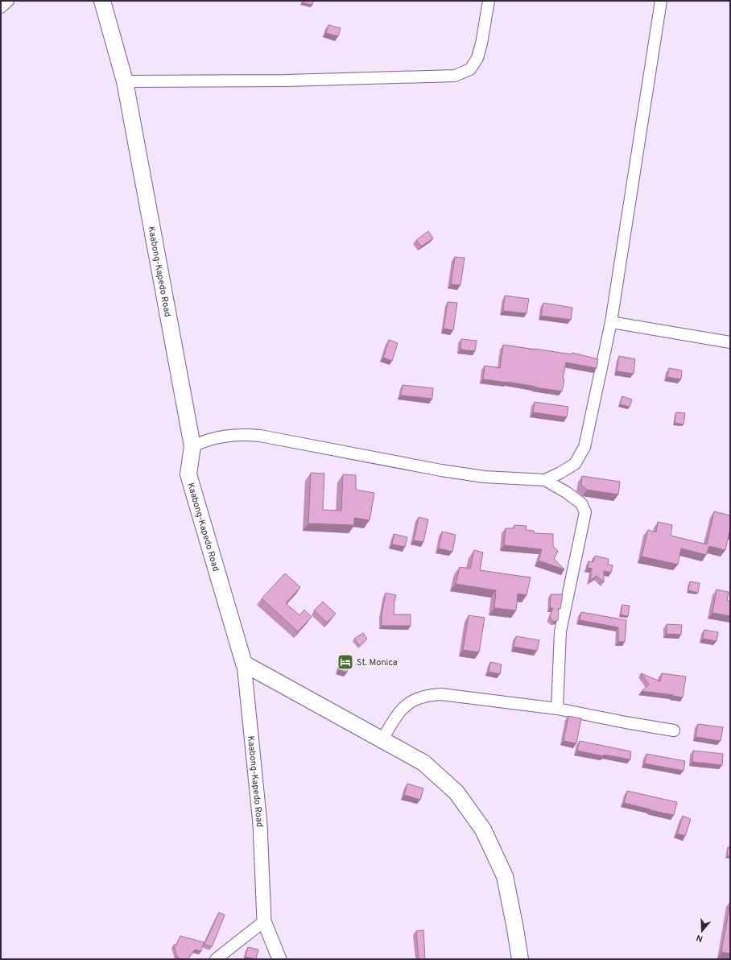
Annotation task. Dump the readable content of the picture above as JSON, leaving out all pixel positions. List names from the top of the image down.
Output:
{
  "streets": {
    "main road": ["Kaabong-Kapedo Road"]
  },
  "places": {
    "hotel": ["St. Monica"]
  },
  "north": "bottom"
}
